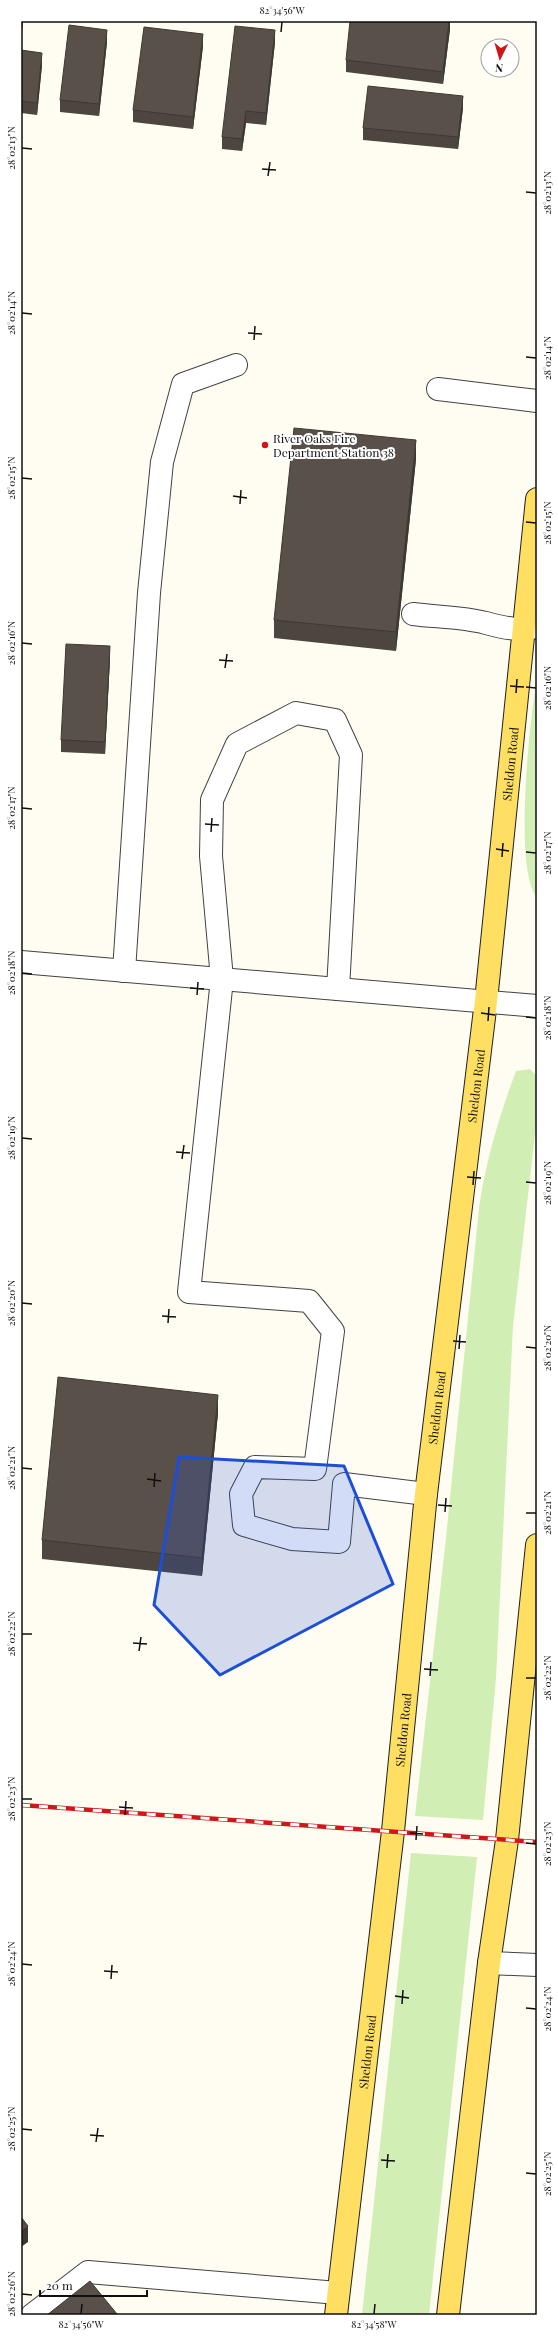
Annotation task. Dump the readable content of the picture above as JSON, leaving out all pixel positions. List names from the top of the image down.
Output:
{
  "streets": {
    "main road": ["Sheldon Road"]
  },
  "places": ["River Oaks Fire Department Station 38"],
  "scale_bar": "20 m",
  "north": "bottom",
  "coordinates": [
    "82°34'56\"W",
    "28°02'13\"N",
    "28°02'14\"N",
    "28°02'15\"N",
    "28°02'16\"N",
    "28°02'17\"N",
    "28°02'18\"N",
    "28°02'19\"N",
    "28°02'20\"N",
    "28°02'21\"N",
    "28°02'22\"N",
    "28°02'23\"N",
    "28°02'24\"N",
    "28°02'25\"N",
    "28°02'26\"N",
    "82°34'58\"W"
  ]
}
